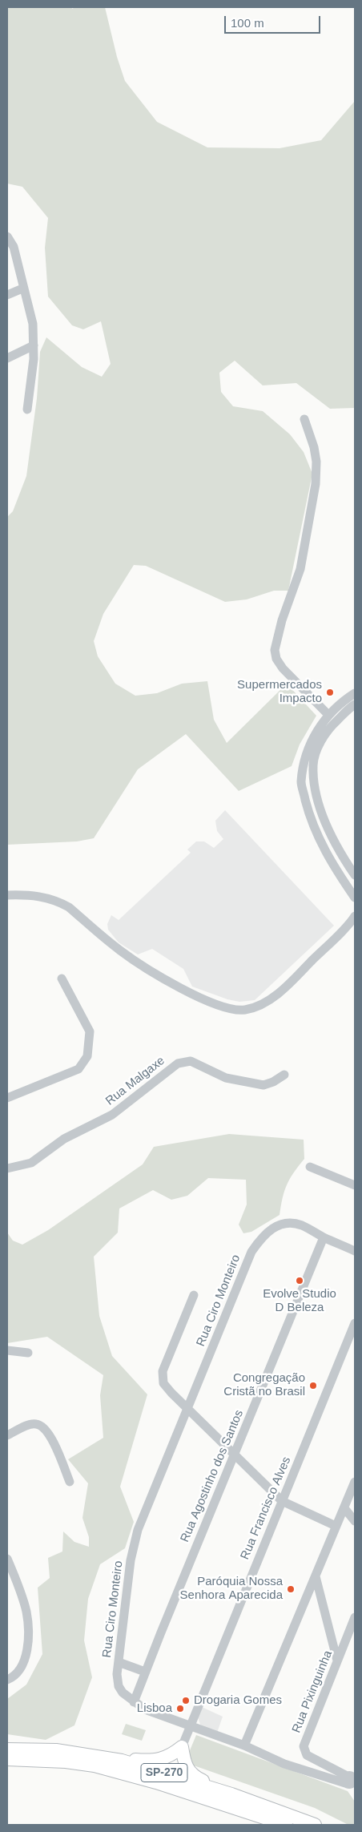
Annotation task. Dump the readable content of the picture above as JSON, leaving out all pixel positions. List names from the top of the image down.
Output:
{
  "streets": {
    "highway": ["SP-270"],
    "street": [
      "Rua Malgaxe",
      "Rua Ciro Monteiro",
      "Rua Agostinho dos Santos",
      "Rua Francisco Alves",
      "Rua Pixinguinha"
    ]
  },
  "crossings": [
    ["Rua Ciro Monteiro", "Rua Agostinho dos Santos"],
    ["Rua Ciro Monteiro", "Rua Francisco Alves"],
    ["Rua Ciro Monteiro", "Rua Pixinguinha"]
  ],
  "places": [
    "Supermercados Impacto",
    "Evolve Studio D Beleza",
    "Congregação Cristã no Brasil",
    "Paróquia Nossa Senhora Aparecida",
    "Drogaria Gomes",
    "Lisboa"
  ],
  "scale_bar": "100 m"
}
